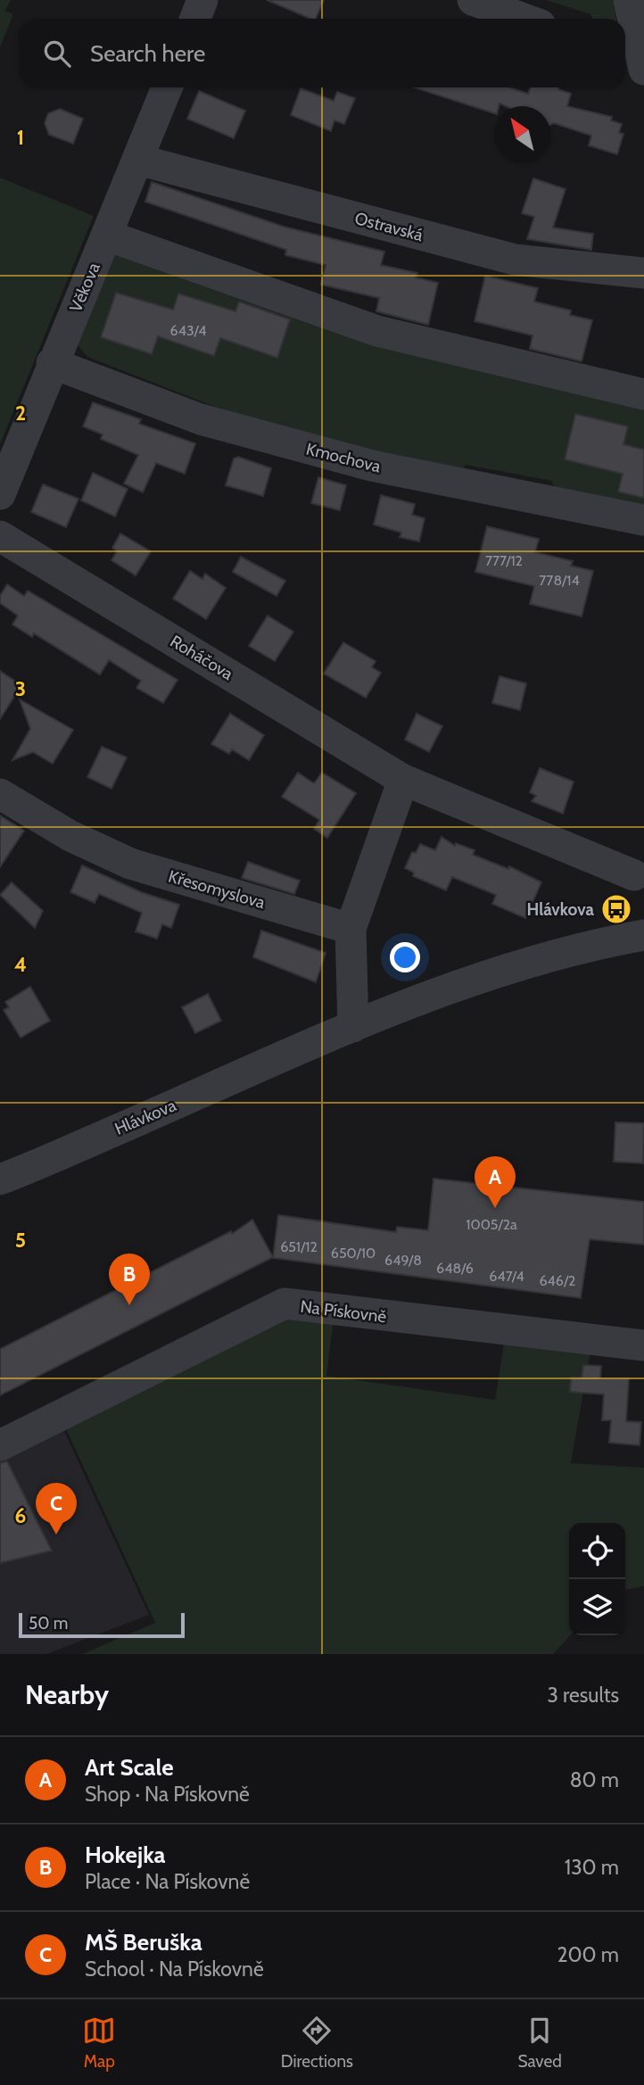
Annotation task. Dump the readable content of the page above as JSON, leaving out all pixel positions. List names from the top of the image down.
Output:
{
  "streets": {
    "street": [
      "Ostravská",
      "Věkova",
      "Kmochova",
      "Roháčova",
      "Křesomyslova",
      "Hlávkova",
      "Na Pískovně"
    ]
  },
  "crossings": [
    ["Ostravská", "Věkova"],
    ["Věkova", "Kmochova"]
  ],
  "places": {
    "bus stop": ["Hlávkova"]
  },
  "house_numbers": [
    "643/4",
    "777/12",
    "778/14",
    "1005/2a",
    "651/12",
    "650/10",
    "649/8",
    "648/6",
    "647/4",
    "646/2"
  ],
  "scale_bar": "50 m",
  "north": "top left",
  "page": {
    "search": "Search here",
    "pins": ["A", "B", "C"],
    "scale": "50 m",
    "heading": ["Nearby", "3 results"],
    "list": [
      {
        "mark": "A",
        "name": "Art Scale",
        "note": "Shop · Na Pískovně",
        "value": "80 m"
      },
      {
        "mark": "B",
        "name": "Hokejka",
        "note": "Place · Na Pískovně",
        "value": "130 m"
      },
      {
        "mark": "C",
        "name": "MŠ Beruška",
        "note": "School · Na Pískovně",
        "value": "200 m"
      }
    ],
    "nav": ["Map", "Directions", "Saved"]
  },
  "grid": {
    "rows": [
      "1",
      "2",
      "3",
      "4",
      "5",
      "6"
    ]
  }
}
